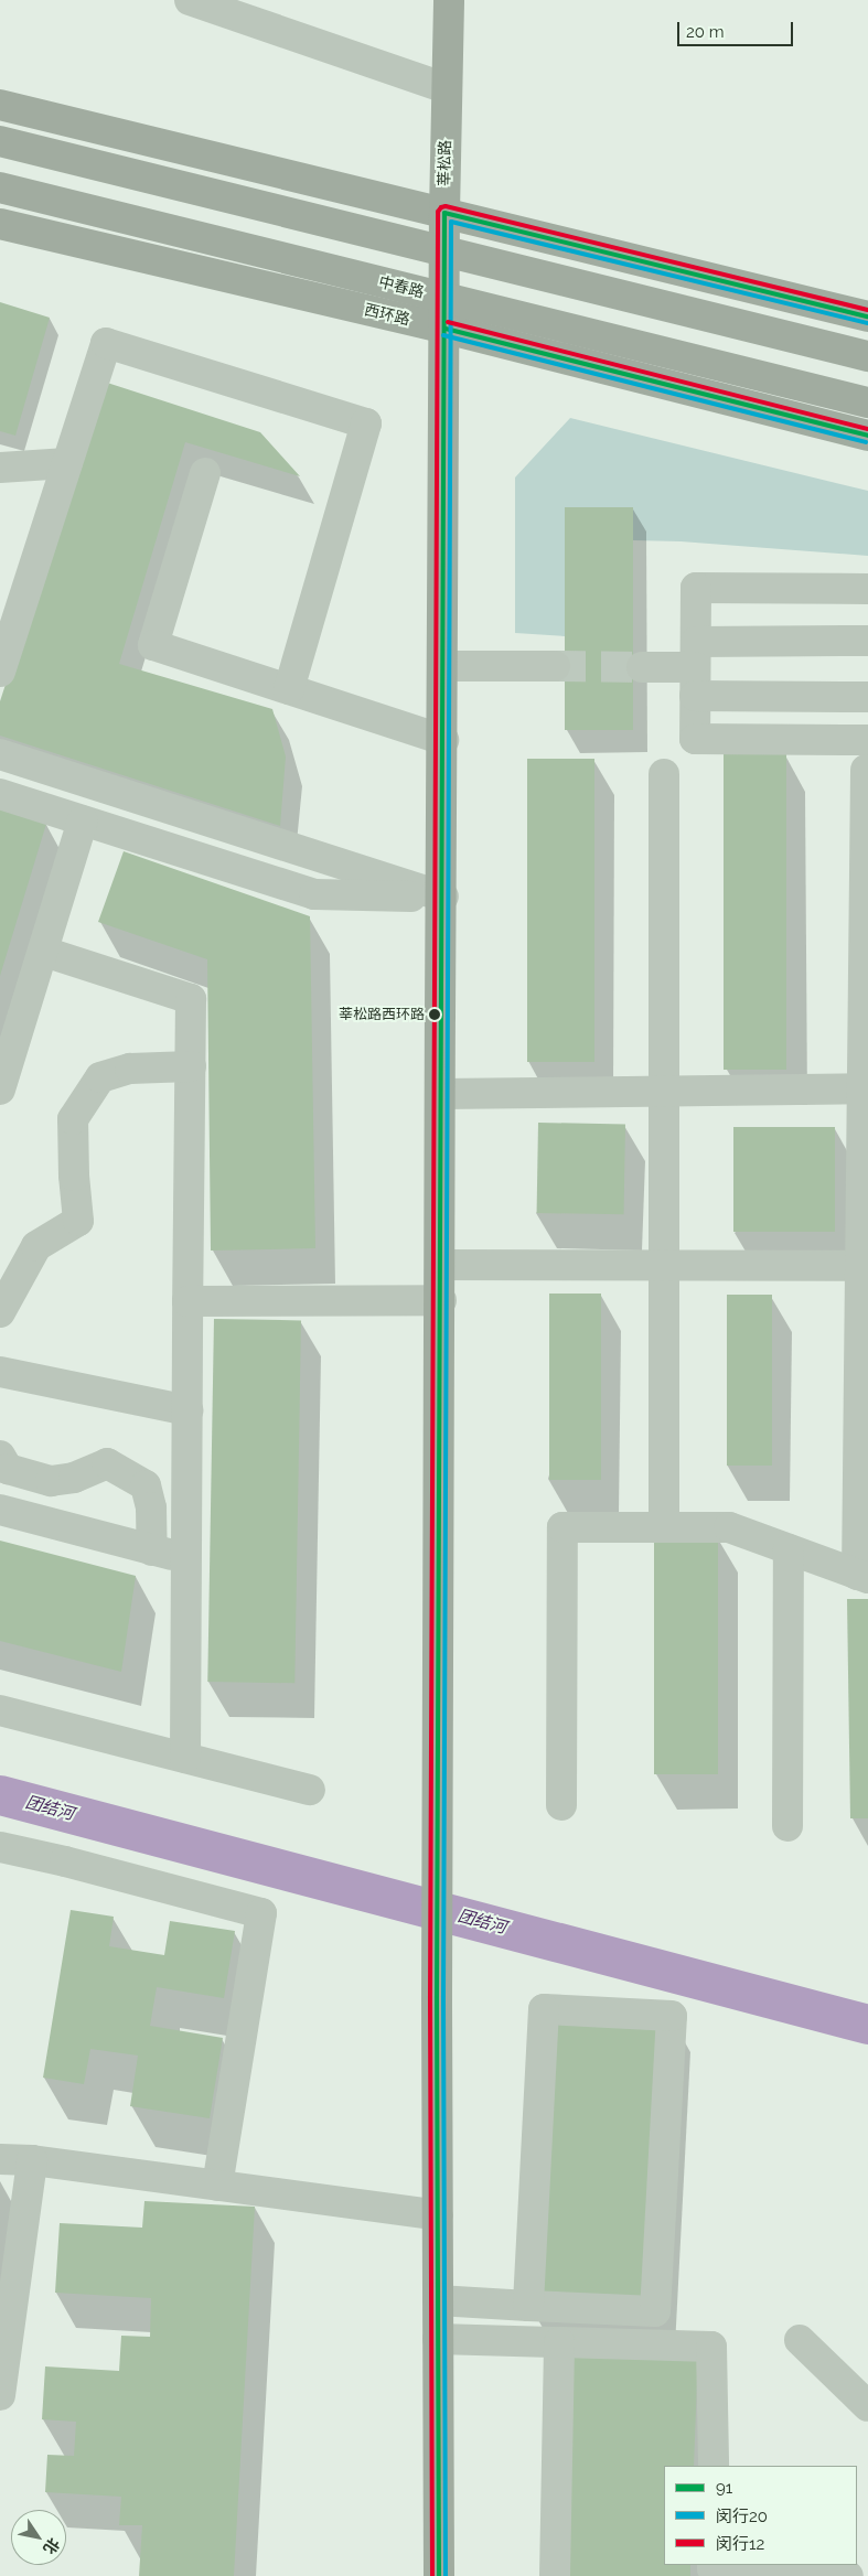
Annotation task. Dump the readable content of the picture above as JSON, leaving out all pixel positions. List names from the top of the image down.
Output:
{
  "streets": {
    "main road": ["莘松路", "中春路", "西环路"]
  },
  "crossings": [
    ["莘松路", "西环路"]
  ],
  "water": ["团结河"],
  "places": ["莘松路西环路"],
  "lines": ["transit line 闵行12", "transit line 91", "transit line 闵行20"],
  "legend": ["91", "闵行20", "闵行12"],
  "scale_bar": "20 m",
  "north": "bottom right"
}
